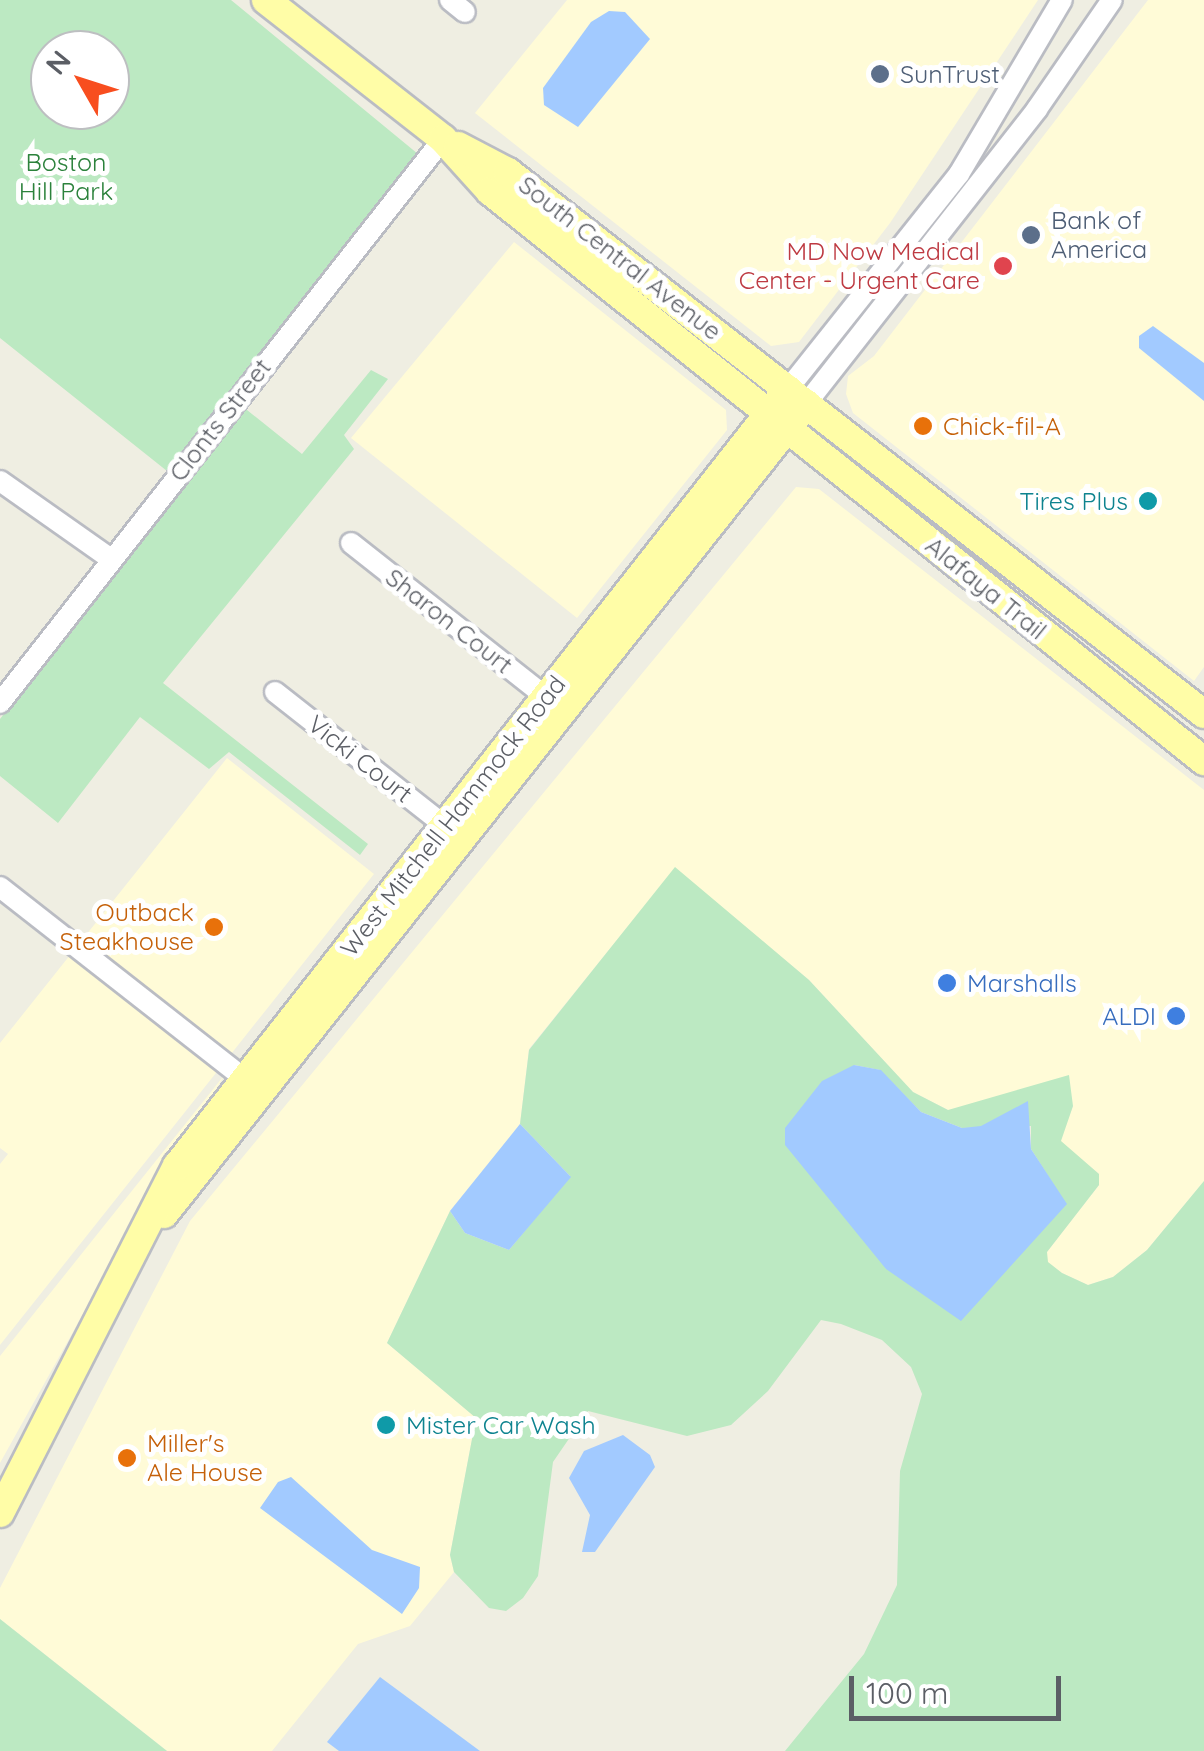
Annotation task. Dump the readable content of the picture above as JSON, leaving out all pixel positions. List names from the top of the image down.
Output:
{
  "streets": {
    "main road": ["South Central Avenue", "Alafaya Trail", "West Mitchell Hammock Road"],
    "street": ["Clonts Street", "Sharon Court", "Vicki Court"]
  },
  "crossings": [
    ["South Central Avenue", "Clonts Street"],
    ["South Central Avenue", "Alafaya Trail"],
    ["South Central Avenue", "West Mitchell Hammock Road"],
    ["Alafaya Trail", "West Mitchell Hammock Road"],
    ["Sharon Court", "West Mitchell Hammock Road"],
    ["Vicki Court", "West Mitchell Hammock Road"]
  ],
  "parks": ["Boston Hill Park"],
  "places": [
    "SunTrust",
    "Bank of America",
    "MD Now Medical Center - Urgent Care",
    "Chick-fil-A",
    "Tires Plus",
    "Outback Steakhouse",
    "Marshalls",
    "ALDI",
    "Mister Car Wash",
    "Miller's Ale House"
  ],
  "scale_bar": "100 m",
  "north": "top left"
}
